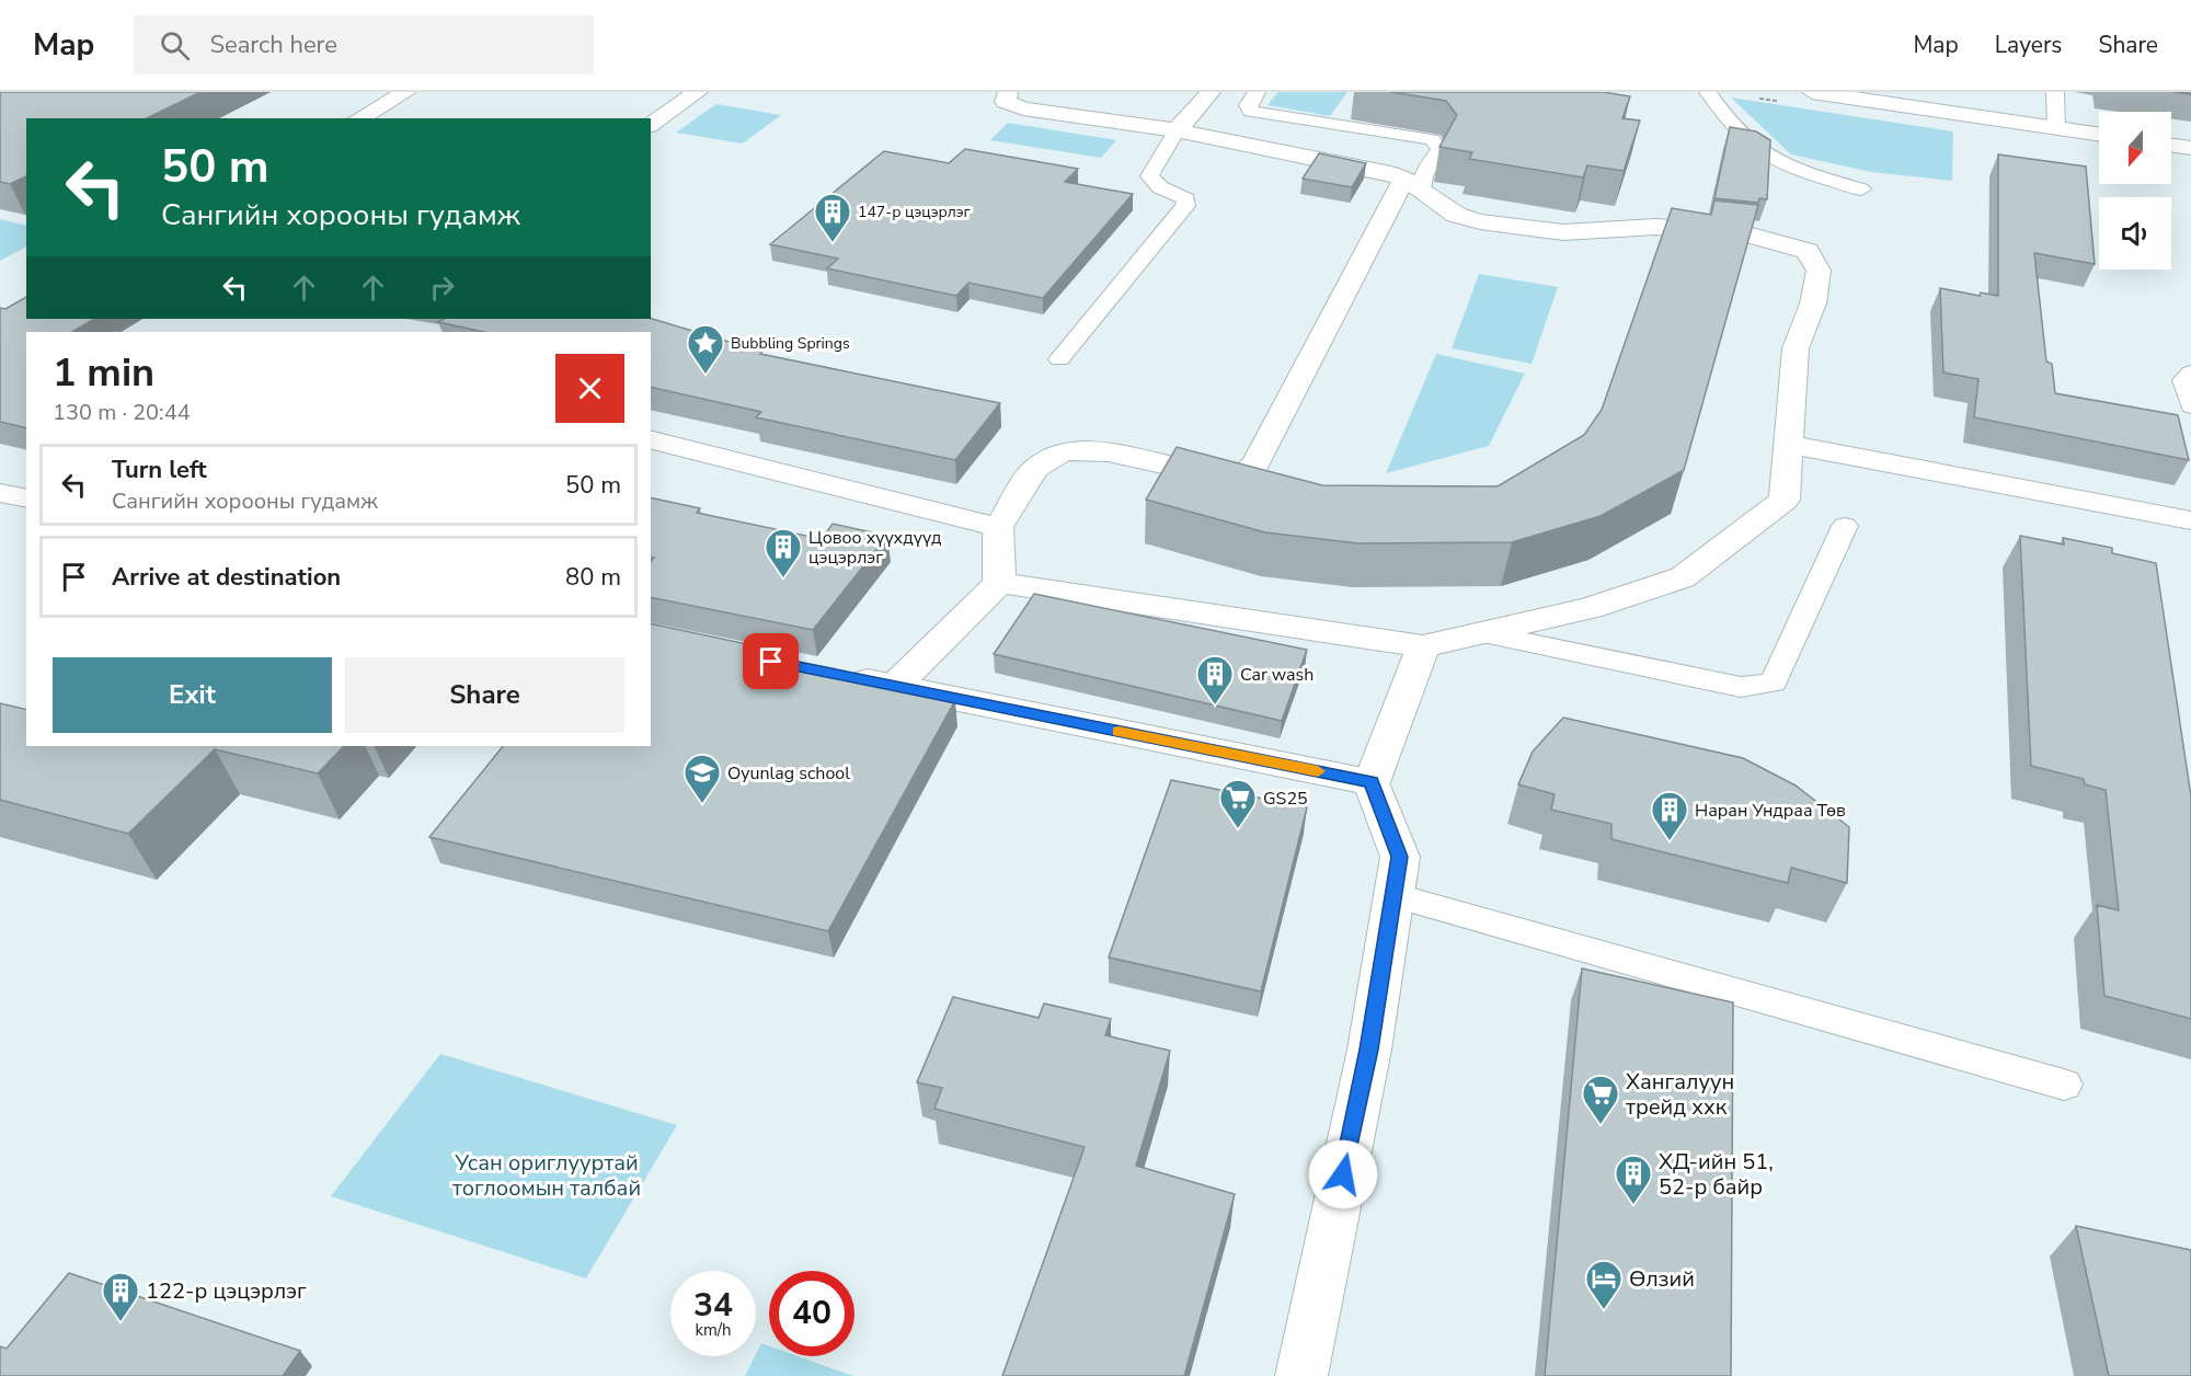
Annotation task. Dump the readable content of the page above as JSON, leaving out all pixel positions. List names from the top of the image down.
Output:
{
  "parks": ["Усан ориглууртай тоглоомын талбай"],
  "places": {
    "building": [
      "147-р цэцэрлэг",
      "Цовоо хүүхдүүд цэцэрлэг",
      "Car wash",
      "Наран Ундраа Төв",
      "ХД-ийн 51, 52-р байр",
      "122-р цэцэрлэг"
    ],
    "place": ["Bubbling Springs"],
    "school or university": ["Oyunlag school"],
    "supermarket": ["GS25", "Хангалуун трейд ххк"],
    "hotel": ["Өлзий"]
  },
  "north": "bottom",
  "page": {
    "header": "Map",
    "search": "Search here",
    "nav": ["Map", "Layers", "Share"],
    "turn": ["50 m", "Сангийн хорооны гудамж"],
    "heading": ["1 min", "130 m · 20:44"],
    "list": [
      {
        "name": "Turn left",
        "note": "Сангийн хорооны гудамж",
        "value": "50 m"
      },
      {
        "name": "Arrive at destination",
        "value": "80 m"
      }
    ],
    "buttons": ["Exit", "Share"],
    "speed": "34 km/h",
    "limit": "40"
  }
}
